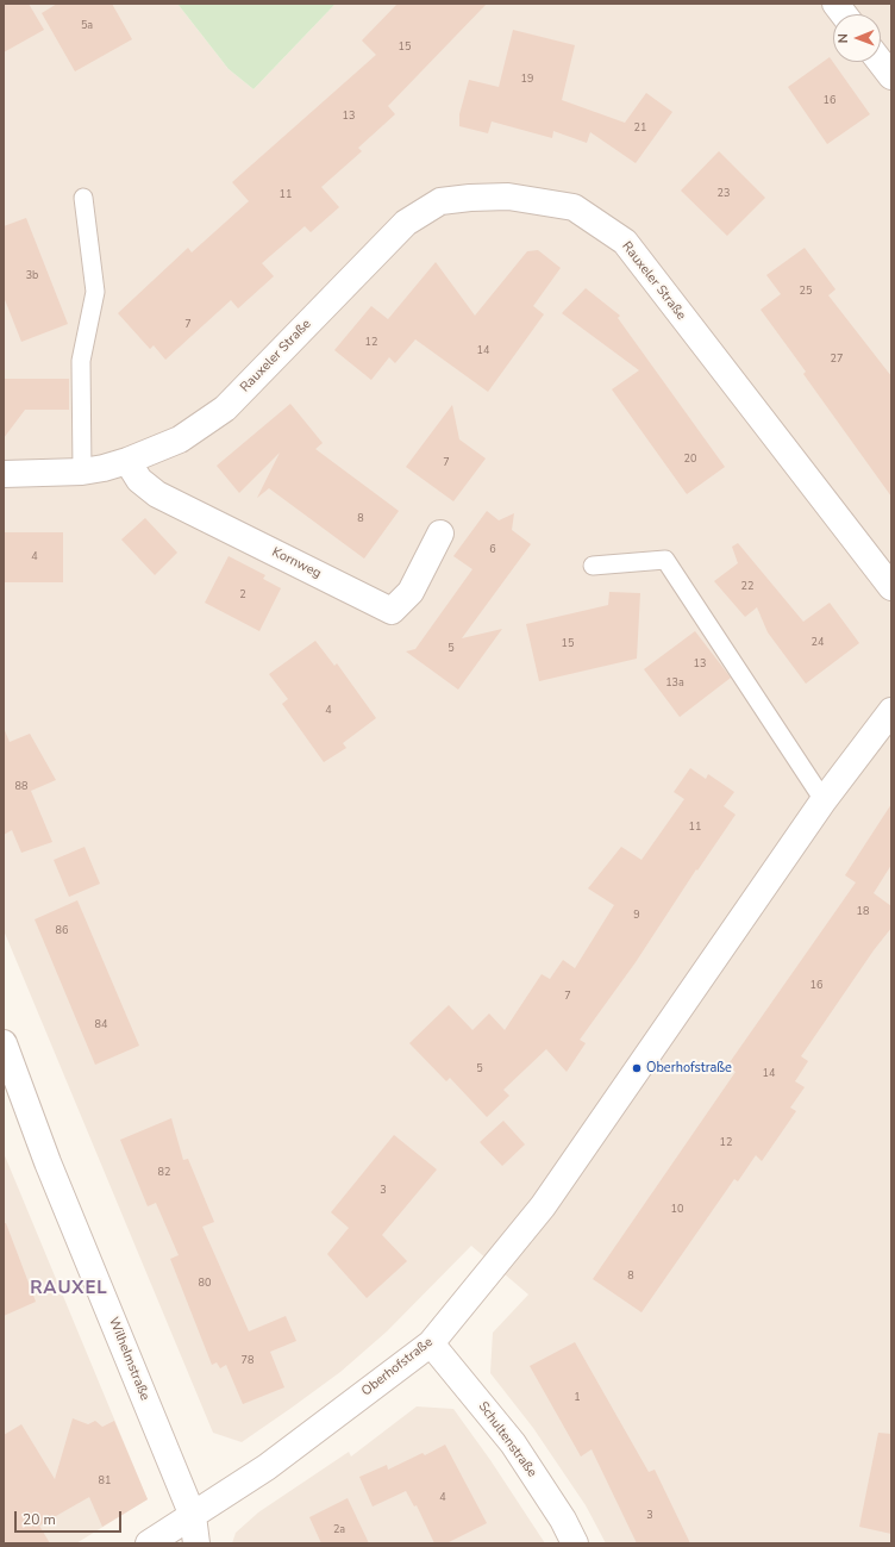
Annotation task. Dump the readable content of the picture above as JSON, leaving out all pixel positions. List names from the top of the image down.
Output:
{
  "streets": {
    "street": [
      "Rauxeler Straße",
      "Kornweg",
      "Wilhelmstraße",
      "Oberhofstraße",
      "Schultenstraße"
    ]
  },
  "crossings": [
    ["Rauxeler Straße", "Kornweg"],
    ["Wilhelmstraße", "Oberhofstraße"],
    ["Oberhofstraße", "Schultenstraße"]
  ],
  "districts": ["RAUXEL"],
  "places": ["Oberhofstraße"],
  "house_numbers": [
    "5a",
    "15",
    "19",
    "16",
    "13",
    "21",
    "23",
    "11",
    "3b",
    "25",
    "7",
    "12",
    "14",
    "27",
    "20",
    "7",
    "8",
    "6",
    "4",
    "22",
    "2",
    "24",
    "15",
    "5",
    "13",
    "13a",
    "4",
    "88",
    "11",
    "18",
    "9",
    "86",
    "16",
    "7",
    "84",
    "5",
    "14",
    "12",
    "82",
    "3",
    "10",
    "8",
    "80",
    "78",
    "1",
    "81",
    "4",
    "3",
    "2a"
  ],
  "scale_bar": "20 m",
  "north": "left"
}
